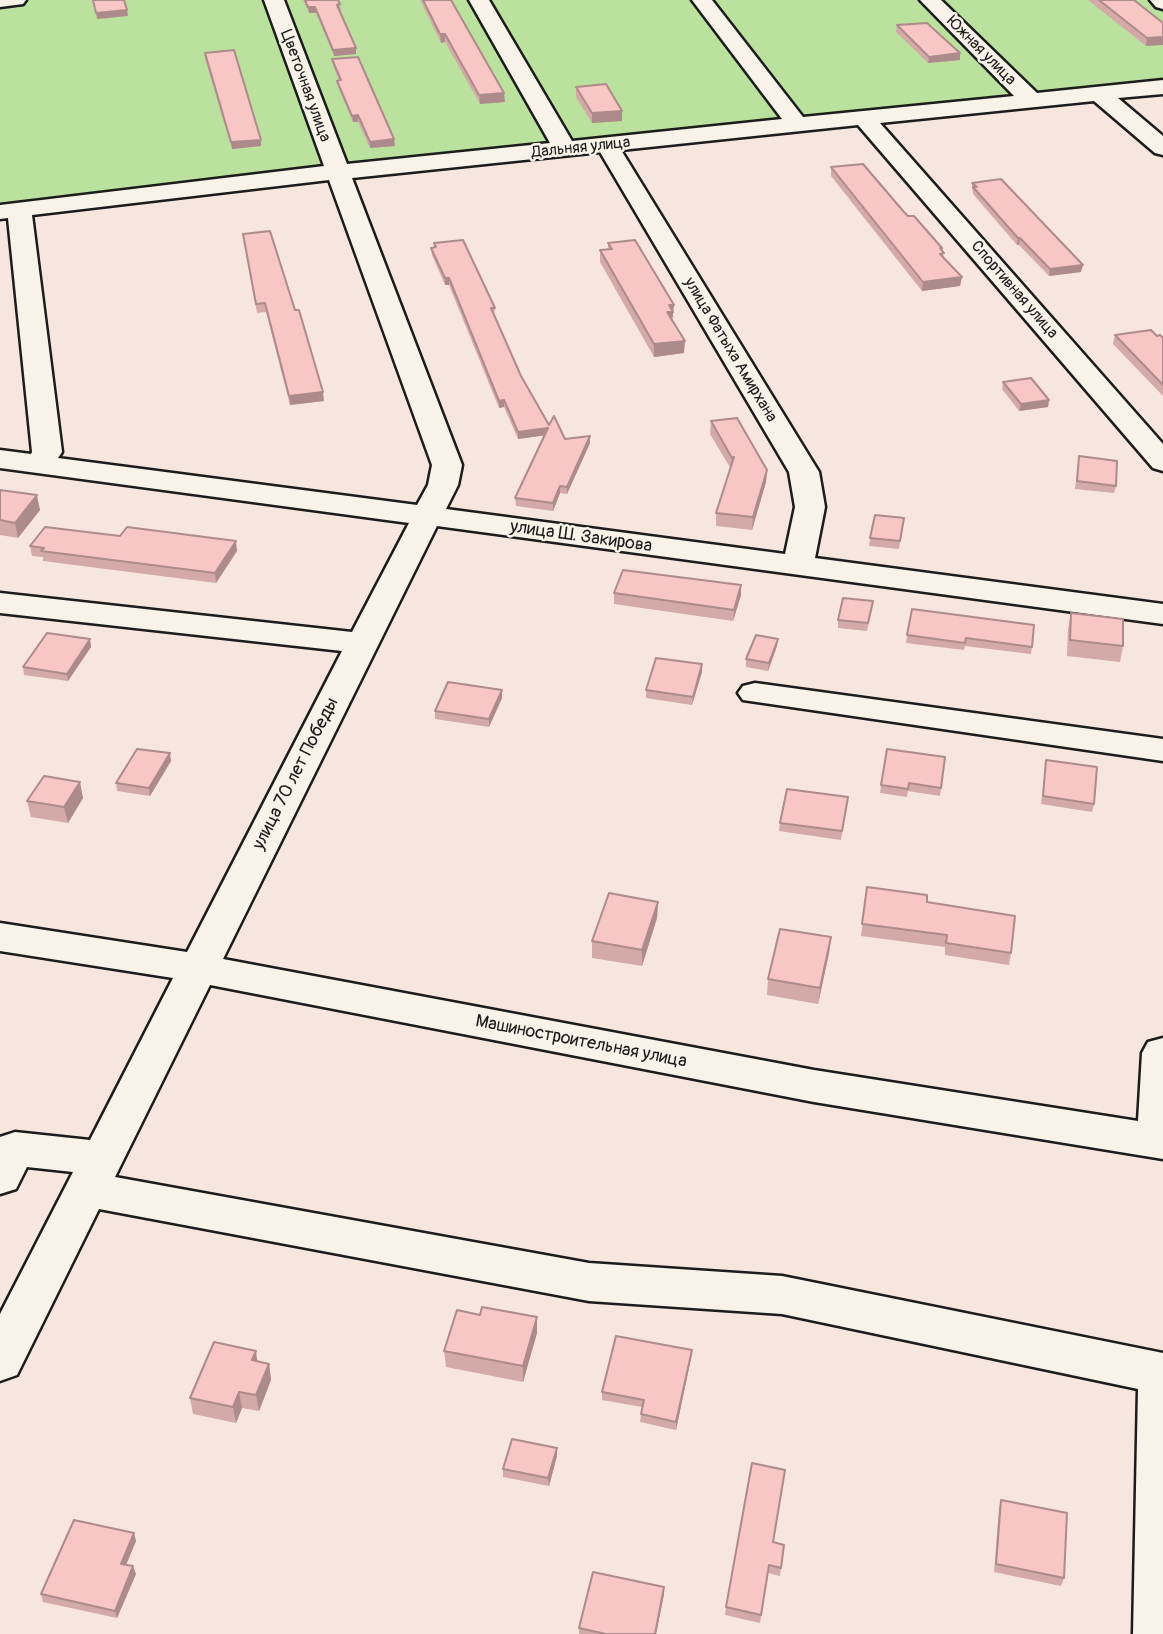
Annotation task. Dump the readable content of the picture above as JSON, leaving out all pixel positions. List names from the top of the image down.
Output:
{
  "streets": {
    "street": [
      "Южная улица",
      "Цветочная улица",
      "Дальняя улица",
      "Спортивная улица",
      "улица Фатыха Амирхана",
      "улица Ш. Закирова",
      "улица 70 лет Победы",
      "Машиностроительная улица"
    ]
  },
  "crossings": [
    ["Южная улица", "Дальняя улица"],
    ["Цветочная улица", "Дальняя улица"],
    ["Цветочная улица", "улица 70 лет Победы"],
    ["Дальняя улица", "Спортивная улица"],
    ["Дальняя улица", "улица Фатыха Амирхана"],
    ["Дальняя улица", "улица 70 лет Победы"],
    ["улица Фатыха Амирхана", "улица Ш. Закирова"],
    ["улица Ш. Закирова", "улица 70 лет Победы"],
    ["улица 70 лет Победы", "Машиностроительная улица"]
  ]
}
